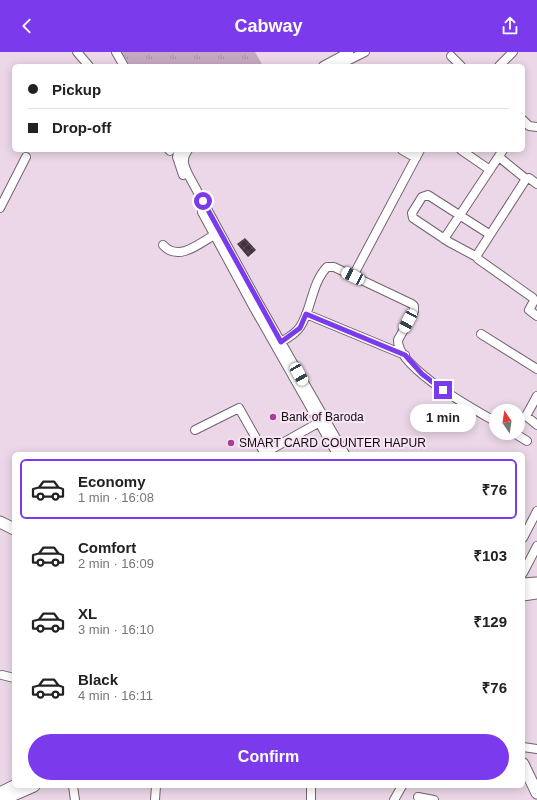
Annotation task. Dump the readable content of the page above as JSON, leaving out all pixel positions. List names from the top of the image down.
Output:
{
  "places": ["Bank of Baroda", "SMART CARD COUNTER HAPUR"],
  "north": "top",
  "page": {
    "header": "Cabway",
    "banner": ["Pickup", "Drop-off"],
    "bubble": "1 min",
    "list": [
      {
        "name": "Economy",
        "note": "1 min · 16:08",
        "value": "₹76"
      },
      {
        "name": "Comfort",
        "note": "2 min · 16:09",
        "value": "₹103"
      },
      {
        "name": "XL",
        "note": "3 min · 16:10",
        "value": "₹129"
      },
      {
        "name": "Black",
        "note": "4 min · 16:11",
        "value": "₹76"
      }
    ],
    "buttons": "Confirm"
  }
}
